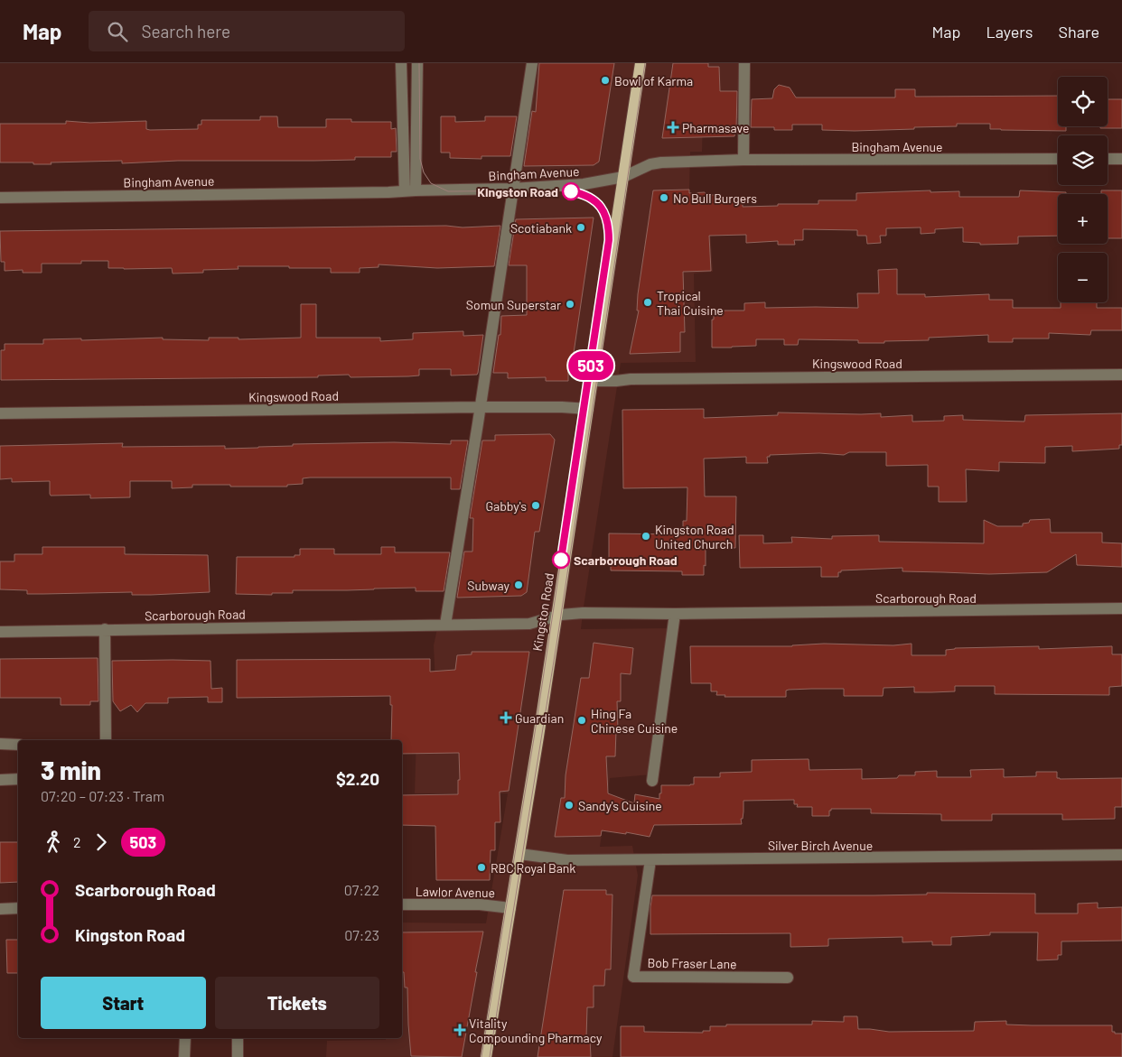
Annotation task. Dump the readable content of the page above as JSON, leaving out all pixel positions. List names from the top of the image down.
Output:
{
  "streets": {
    "main road": ["Kingston Road"],
    "street": [
      "Bingham Avenue",
      "Kingswood Road",
      "Scarborough Road",
      "Silver Birch Avenue",
      "Lawlor Avenue",
      "Bob Fraser Lane"
    ]
  },
  "crossings": [
    ["Bingham Avenue", "Kingston Road"],
    ["Kingswood Road", "Kingston Road"],
    ["Scarborough Road", "Kingston Road"],
    ["Kingston Road", "Silver Birch Avenue"],
    ["Kingston Road", "Lawlor Avenue"],
    ["Silver Birch Avenue", "Bob Fraser Lane"]
  ],
  "places": {
    "other": [
      "Bowl of Karma",
      "Kingston Road",
      "No Bull Burgers",
      "Scotiabank",
      "Tropical Thai Cuisine",
      "Somun Superstar",
      "Gabby's",
      "Kingston Road United Church",
      "Scarborough Road",
      "Subway",
      "Hing Fa Chinese Cuisine",
      "Sandy's Cuisine",
      "RBC Royal Bank"
    ],
    "health": ["Pharmasave", "Guardian", "Vitality Compounding Pharmacy"]
  },
  "lines": ["tram line 503"],
  "page": {
    "header": "Map",
    "search": "Search here",
    "nav": ["Map", "Layers", "Share"],
    "on_map": "503",
    "map_buttons": ["+", "−"],
    "heading": ["3 min", "07:20 – 07:23 · Tram", "$2.20"],
    "legs": ["2", "503"],
    "list": [
      {
        "name": "Scarborough Road",
        "value": "07:22"
      },
      {
        "name": "Kingston Road",
        "value": "07:23"
      }
    ],
    "buttons": ["Start", "Tickets"]
  }
}
